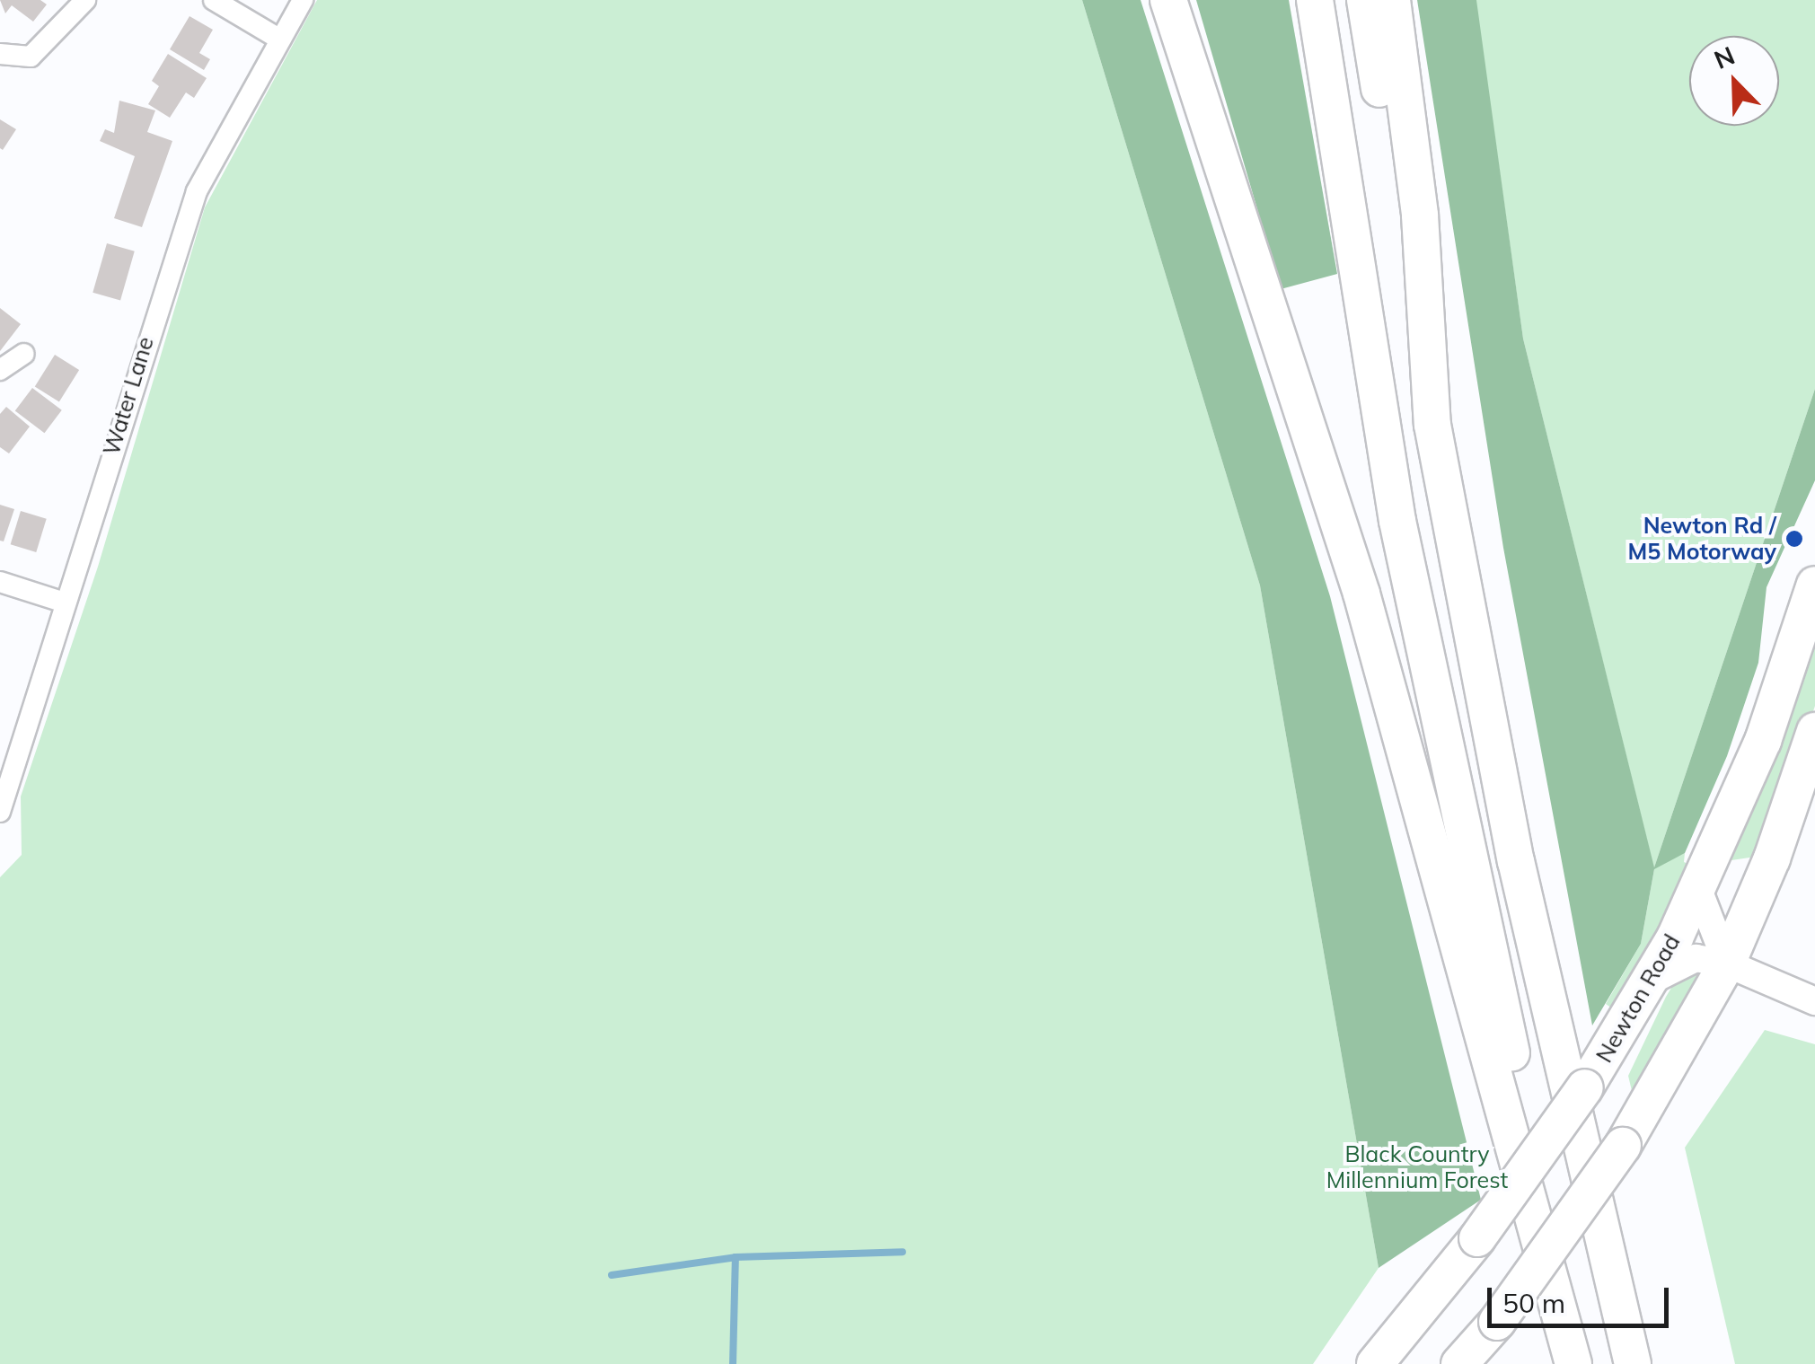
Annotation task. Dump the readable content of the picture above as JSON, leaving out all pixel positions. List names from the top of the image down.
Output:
{
  "streets": {
    "highway": ["Newton Road"],
    "street": ["Water Lane"]
  },
  "parks": ["Black Country Millennium Forest"],
  "places": ["Newton Rd / M5 Motorway"],
  "scale_bar": "50 m",
  "north": "top left"
}
